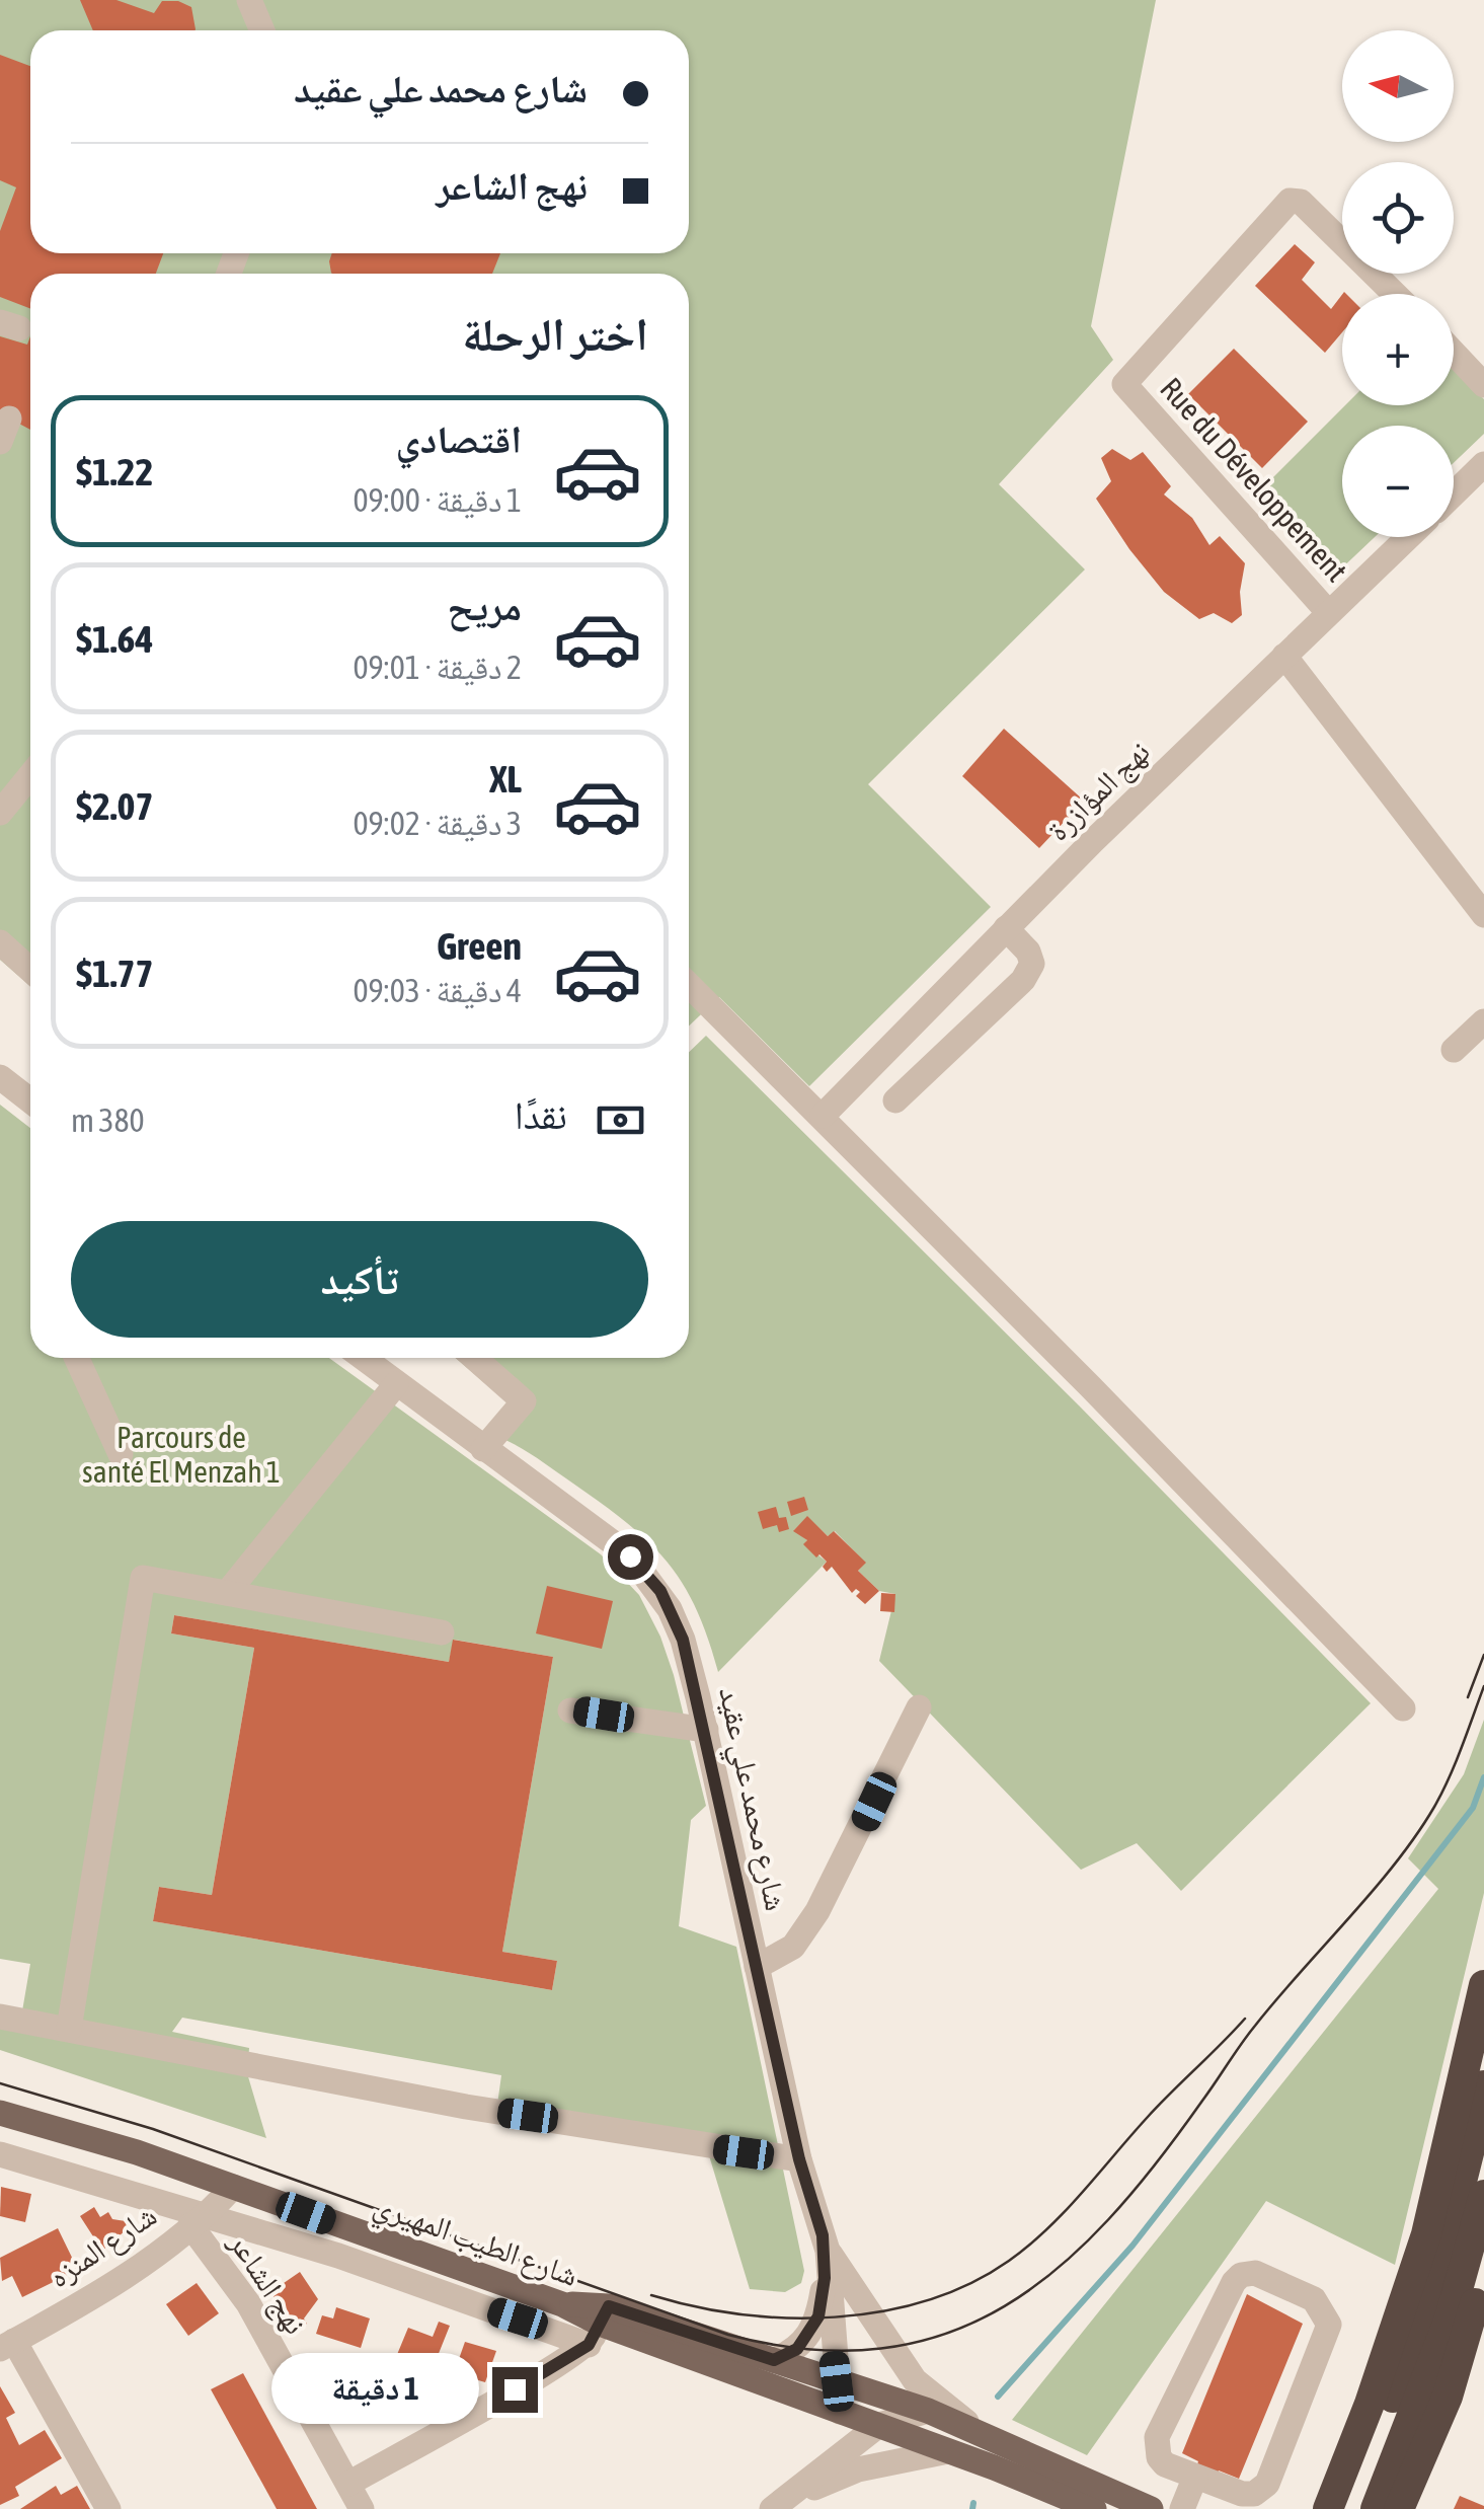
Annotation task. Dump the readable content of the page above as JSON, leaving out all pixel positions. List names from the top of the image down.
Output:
{
  "streets": {
    "main road": ["شارع الطيب المهيري"],
    "street": [
      "Rue du Développement",
      "نهج المؤازرة",
      "شارع محمد علي عقيد",
      "شارع المنزه",
      "نهج الشاعر"
    ]
  },
  "crossings": [
    ["Rue du Développement", "نهج المؤازرة"],
    ["شارع محمد علي عقيد", "شارع الطيب المهيري"],
    ["شارع الطيب المهيري", "شارع المنزه"],
    ["شارع المنزه", "نهج الشاعر"]
  ],
  "parks": ["Parcours de santé El Menzah 1"],
  "north": "left",
  "page": {
    "map_buttons": ["+", "−"],
    "banner": ["شارع محمد علي عقيد", "نهج الشاعر"],
    "heading": "اختر الرحلة",
    "list": [
      {
        "name": "اقتصادي",
        "note": "1 دقيقة · 09:00",
        "value": "$1.22"
      },
      {
        "name": "مريح",
        "note": "2 دقيقة · 09:01",
        "value": "$1.64"
      },
      {
        "name": "XL",
        "note": "3 دقيقة · 09:02",
        "value": "$2.07"
      },
      {
        "name": "Green",
        "note": "4 دقيقة · 09:03",
        "value": "$1.77"
      }
    ],
    "pay": ["نقدًا", "380 m"],
    "buttons": "تأكيد",
    "bubble": "1 دقيقة"
  }
}
